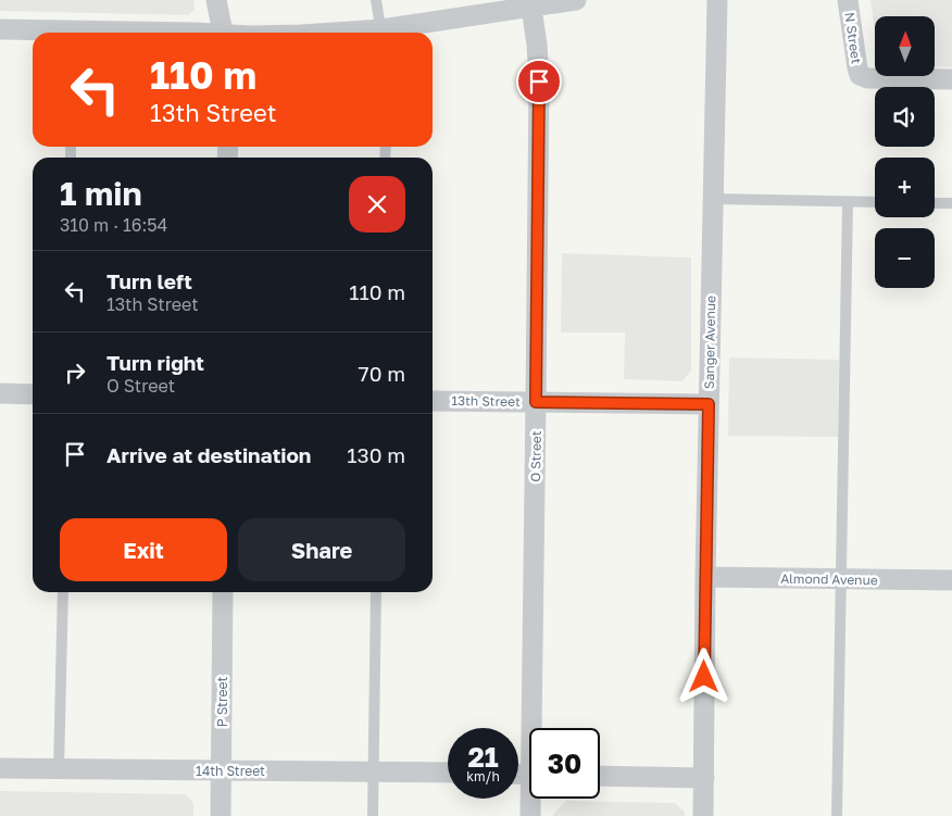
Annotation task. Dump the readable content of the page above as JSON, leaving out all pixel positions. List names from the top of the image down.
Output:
{
  "streets": {
    "street": [
      "N Street",
      "Sanger Avenue",
      "13th Street",
      "O Street",
      "Almond Avenue",
      "P Street",
      "14th Street"
    ]
  },
  "crossings": [
    ["Sanger Avenue", "13th Street"],
    ["Sanger Avenue", "Almond Avenue"],
    ["13th Street", "O Street"],
    ["P Street", "14th Street"]
  ],
  "north": "top",
  "page": {
    "map_buttons": ["+", "−"],
    "turn": ["110 m", "13th Street"],
    "heading": ["1 min", "310 m · 16:54"],
    "list": [
      {
        "name": "Turn left",
        "note": "13th Street",
        "value": "110 m"
      },
      {
        "name": "Turn right",
        "note": "O Street",
        "value": "70 m"
      },
      {
        "name": "Arrive at destination",
        "value": "130 m"
      }
    ],
    "buttons": ["Exit", "Share"],
    "speed": "21 km/h",
    "limit": "30"
  }
}
